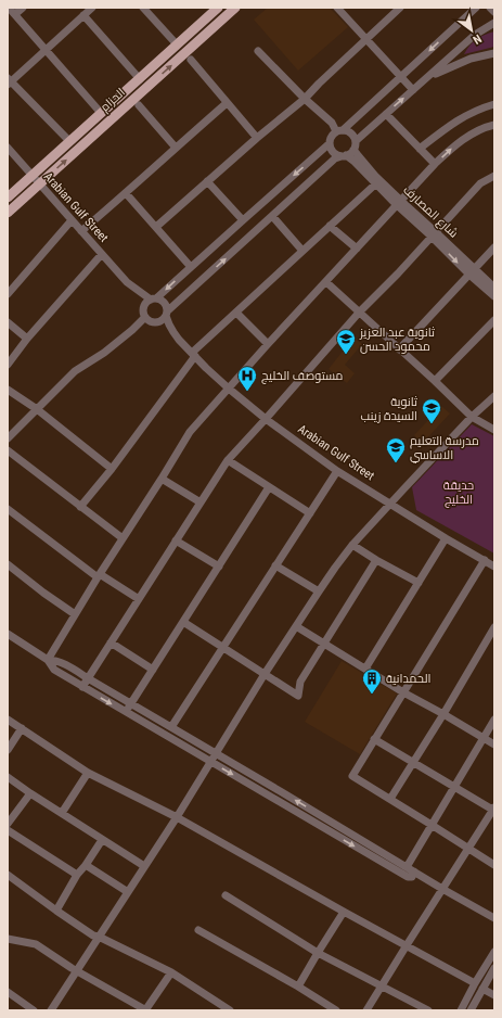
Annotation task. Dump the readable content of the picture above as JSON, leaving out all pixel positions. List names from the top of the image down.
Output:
{
  "streets": {
    "main road": ["الحزام"],
    "street": ["Arabian Gulf Street", "شارع المصارف"]
  },
  "crossings": [
    ["الحزام", "Arabian Gulf Street"]
  ],
  "parks": ["حديقة الخليج"],
  "places": {
    "school or university": ["ثانوية عبد العزيز محمود الحسن", "ثانوية السيدة زينب", "مدرسة التعليم الاساسي"],
    "hospital": ["مستوصف الخليج"],
    "building": ["الحمدانية"]
  },
  "north": "bottom right"
}
